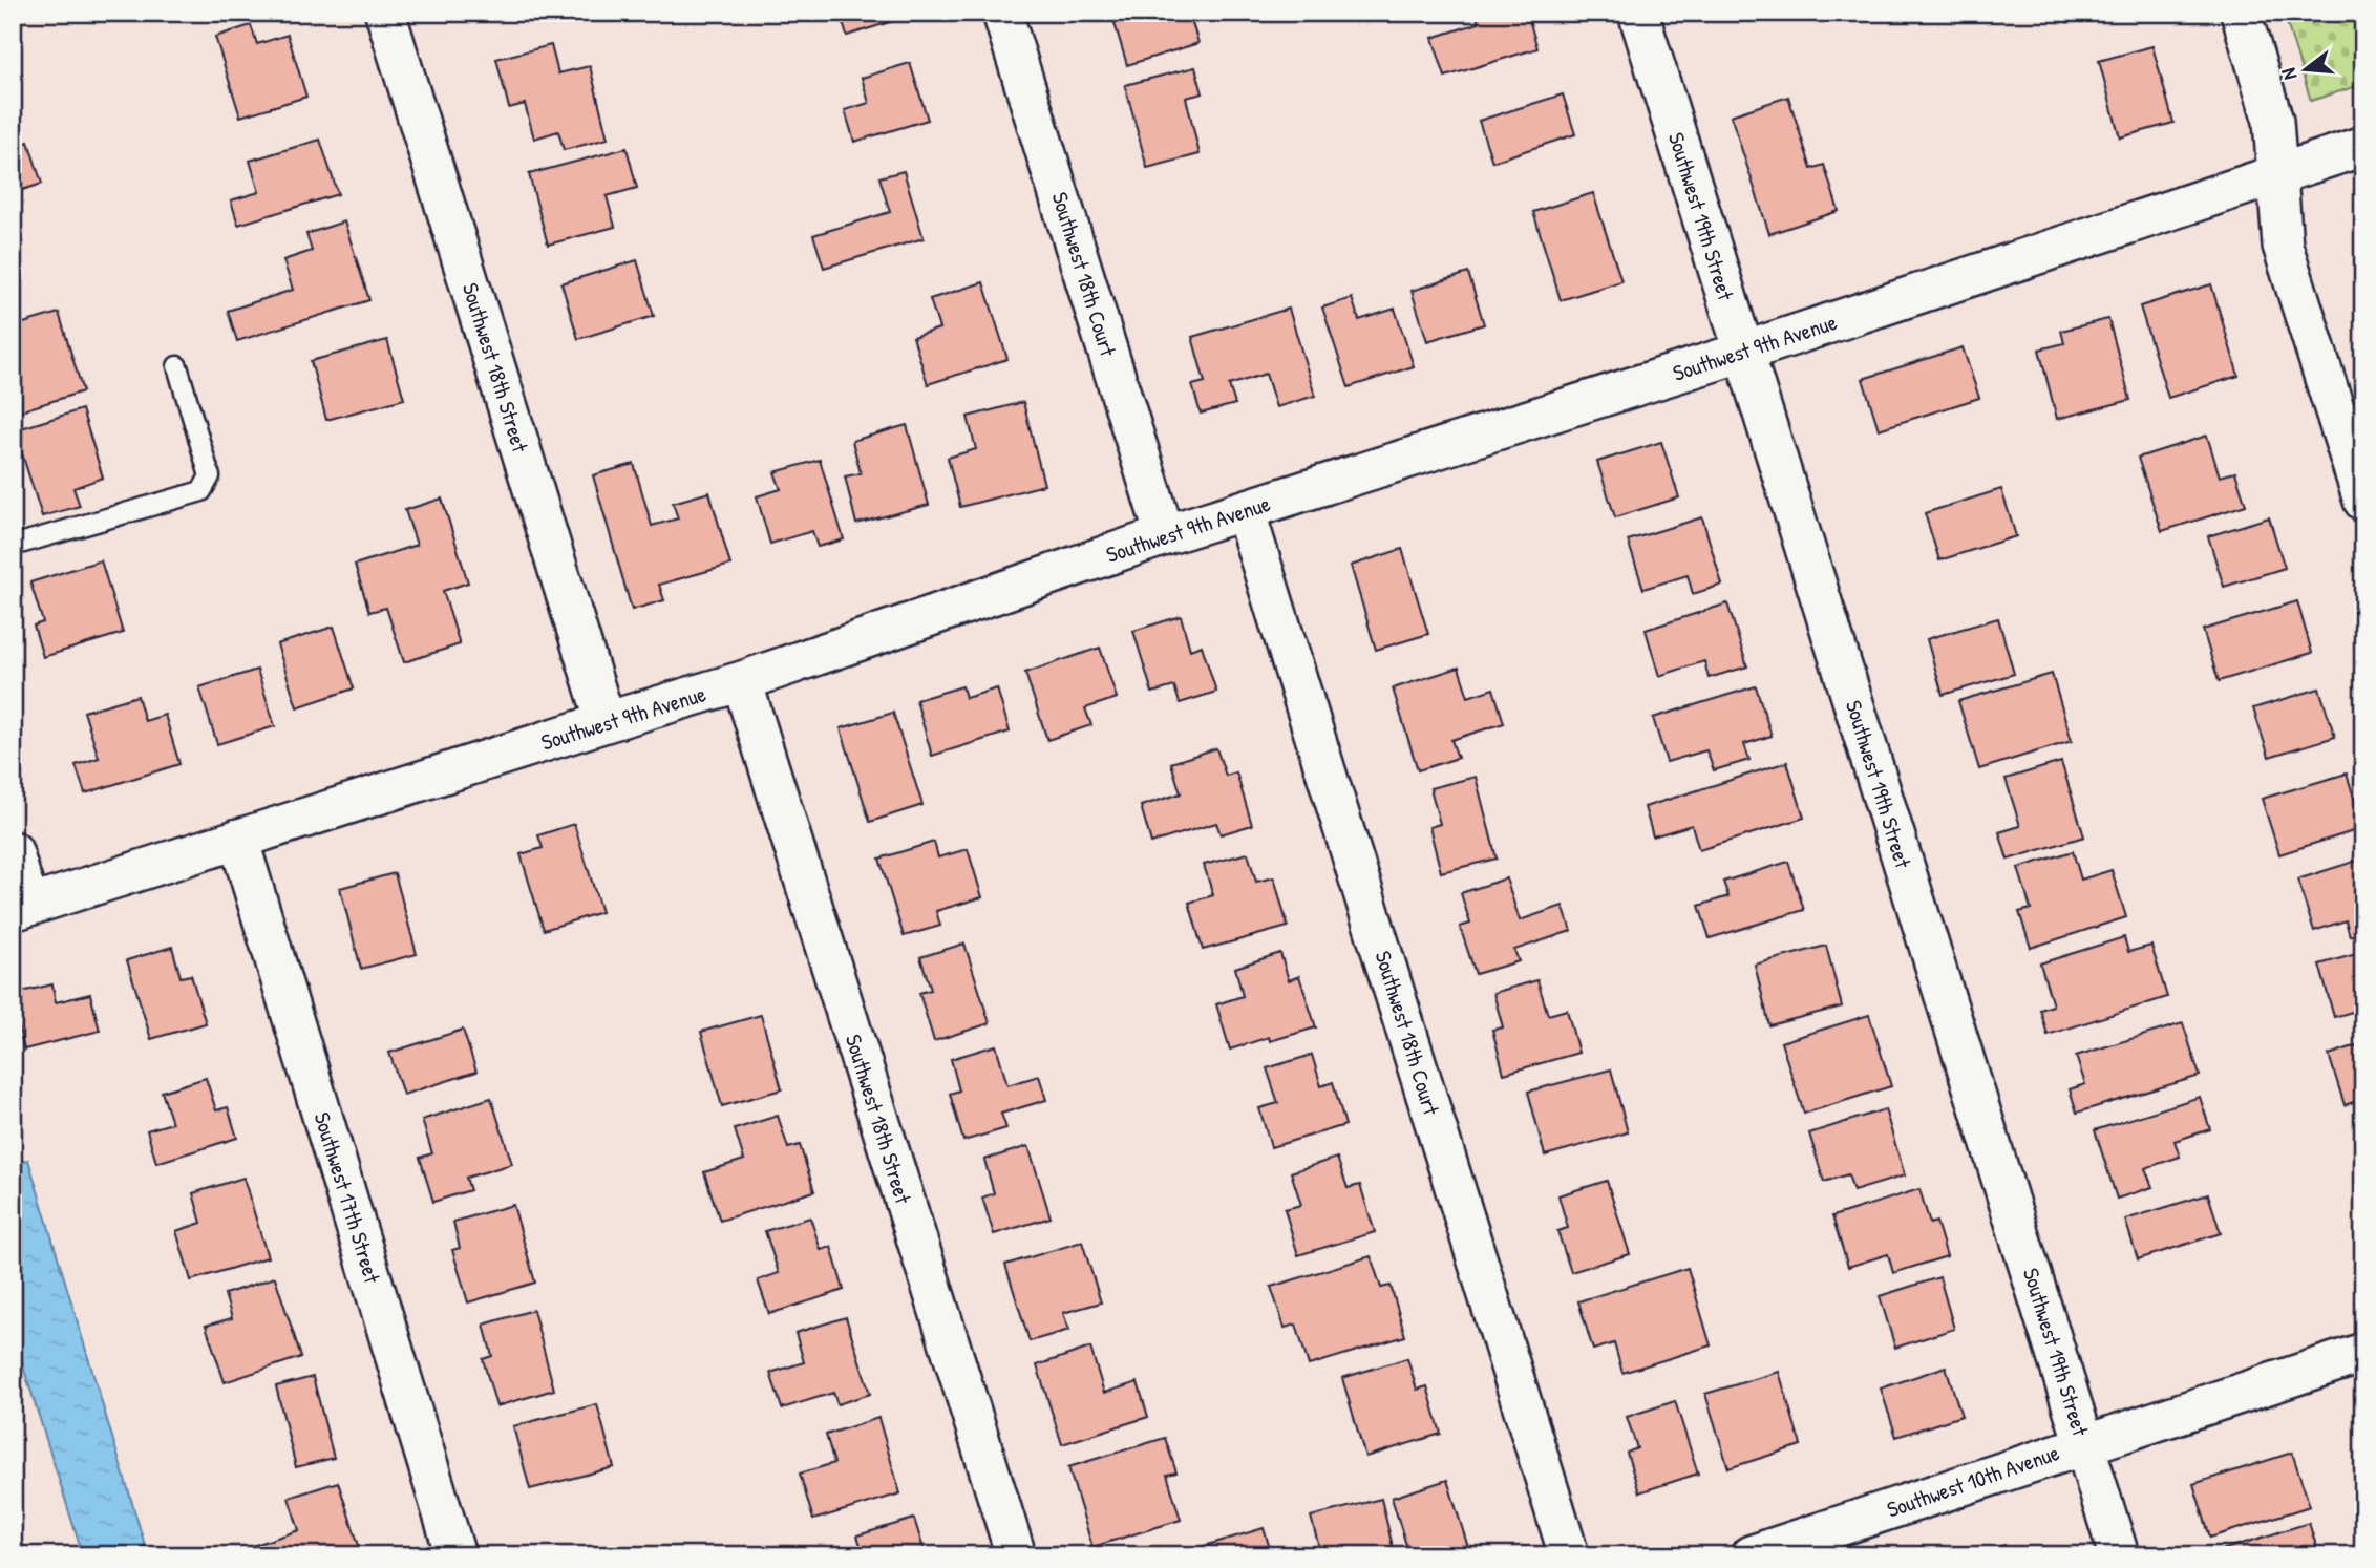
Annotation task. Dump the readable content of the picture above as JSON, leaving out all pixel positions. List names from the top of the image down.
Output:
{
  "streets": {
    "street": [
      "Southwest 19th Street",
      "Southwest 18th Court",
      "Southwest 9th Avenue",
      "Southwest 18th Street",
      "Southwest 17th Street",
      "Southwest 10th Avenue"
    ]
  },
  "crossings": [
    ["Southwest 19th Street", "Southwest 9th Avenue"],
    ["Southwest 19th Street", "Southwest 10th Avenue"],
    ["Southwest 18th Court", "Southwest 9th Avenue"],
    ["Southwest 9th Avenue", "Southwest 18th Street"],
    ["Southwest 9th Avenue", "Southwest 17th Street"]
  ],
  "north": "left"
}
